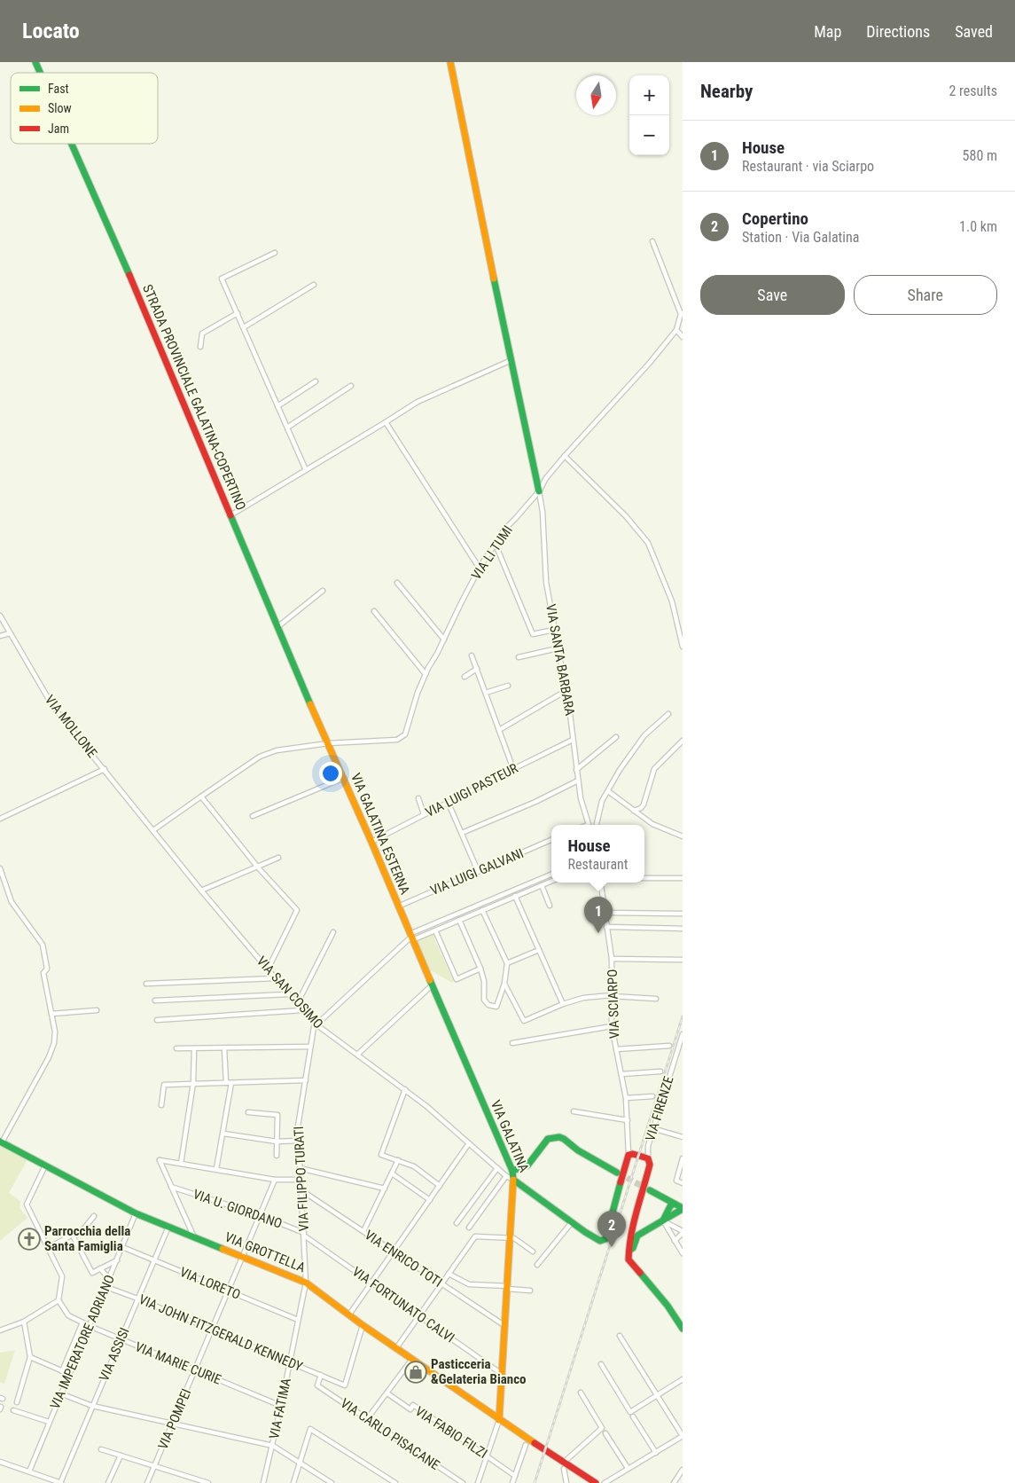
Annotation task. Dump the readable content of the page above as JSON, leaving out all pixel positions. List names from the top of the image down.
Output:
{
  "streets": {
    "street": [
      "STRADA PROVINCIALE GALATINA-COPERTINO",
      "VIA LI TUMI",
      "VIA SANTA BARBARA",
      "VIA MOLLONE",
      "VIA LUIGI PASTEUR",
      "VIA GALATINA ESTERNA",
      "VIA LUIGI GALVANI",
      "VIA SAN COSIMO",
      "VIA SCIARPO",
      "VIA FIRENZE",
      "VIA GALATINA",
      "VIA FILIPPO TURATI",
      "VIA U. GIORDANO",
      "VIA GROTTELLA",
      "VIA ENRICO TOTI",
      "VIA LORETO",
      "VIA FORTUNATO CALVI",
      "VIA JOHN FITZGERALD KENNEDY",
      "VIA IMPERATORE ADRIANO",
      "VIA ASSISI",
      "VIA MARIE CURIE",
      "VIA FATIMA",
      "VIA POMPEI",
      "VIA FABIO FILZI",
      "VIA CARLO PISACANE"
    ]
  },
  "crossings": [
    ["STRADA PROVINCIALE GALATINA-COPERTINO", "VIA LI TUMI"],
    ["STRADA PROVINCIALE GALATINA-COPERTINO", "VIA GALATINA ESTERNA"],
    ["VIA LI TUMI", "VIA SANTA BARBARA"],
    ["VIA LI TUMI", "VIA GALATINA ESTERNA"],
    ["VIA SANTA BARBARA", "VIA LUIGI PASTEUR"],
    ["VIA MOLLONE", "VIA SAN COSIMO"],
    ["VIA LUIGI PASTEUR", "VIA GALATINA ESTERNA"],
    ["VIA GALATINA ESTERNA", "VIA LUIGI GALVANI"],
    ["VIA GALATINA ESTERNA", "VIA GALATINA"],
    ["VIA SAN COSIMO", "VIA GALATINA"],
    ["VIA SAN COSIMO", "VIA FILIPPO TURATI"],
    ["VIA SCIARPO", "VIA GALATINA"],
    ["VIA FILIPPO TURATI", "VIA U. GIORDANO"],
    ["VIA FILIPPO TURATI", "VIA GROTTELLA"],
    ["VIA FILIPPO TURATI", "VIA ENRICO TOTI"],
    ["VIA FILIPPO TURATI", "VIA FORTUNATO CALVI"],
    ["VIA FILIPPO TURATI", "VIA FATIMA"],
    ["VIA U. GIORDANO", "VIA FORTUNATO CALVI"],
    ["VIA U. GIORDANO", "VIA POMPEI"],
    ["VIA GROTTELLA", "VIA JOHN FITZGERALD KENNEDY"],
    ["VIA GROTTELLA", "VIA IMPERATORE ADRIANO"],
    ["VIA GROTTELLA", "VIA ASSISI"],
    ["VIA GROTTELLA", "VIA FATIMA"],
    ["VIA GROTTELLA", "VIA POMPEI"],
    ["VIA LORETO", "VIA IMPERATORE ADRIANO"],
    ["VIA LORETO", "VIA ASSISI"],
    ["VIA LORETO", "VIA FATIMA"],
    ["VIA LORETO", "VIA POMPEI"],
    ["VIA JOHN FITZGERALD KENNEDY", "VIA IMPERATORE ADRIANO"],
    ["VIA JOHN FITZGERALD KENNEDY", "VIA ASSISI"],
    ["VIA JOHN FITZGERALD KENNEDY", "VIA FATIMA"],
    ["VIA JOHN FITZGERALD KENNEDY", "VIA POMPEI"],
    ["VIA JOHN FITZGERALD KENNEDY", "VIA CARLO PISACANE"],
    ["VIA IMPERATORE ADRIANO", "VIA MARIE CURIE"],
    ["VIA ASSISI", "VIA MARIE CURIE"],
    ["VIA MARIE CURIE", "VIA FATIMA"],
    ["VIA MARIE CURIE", "VIA POMPEI"]
  ],
  "places": {
    "church": ["Parrocchia della Santa Famiglia"],
    "shop": ["Pasticceria &Gelateria Bianco"]
  },
  "legend": ["Fast", "Slow", "Jam"],
  "north": "bottom",
  "page": {
    "header": "Locato",
    "nav": ["Map", "Directions", "Saved"],
    "heading": ["Nearby", "2 results"],
    "map_buttons": ["+", "−"],
    "list": [
      {
        "mark": "1",
        "name": "House",
        "note": "Restaurant · via Sciarpo",
        "value": "580 m"
      },
      {
        "mark": "2",
        "name": "Copertino",
        "note": "Station · Via Galatina",
        "value": "1.0 km"
      }
    ],
    "buttons": ["Save", "Share"],
    "popup": ["House", "Restaurant"],
    "pins": ["1", "2"]
  }
}
